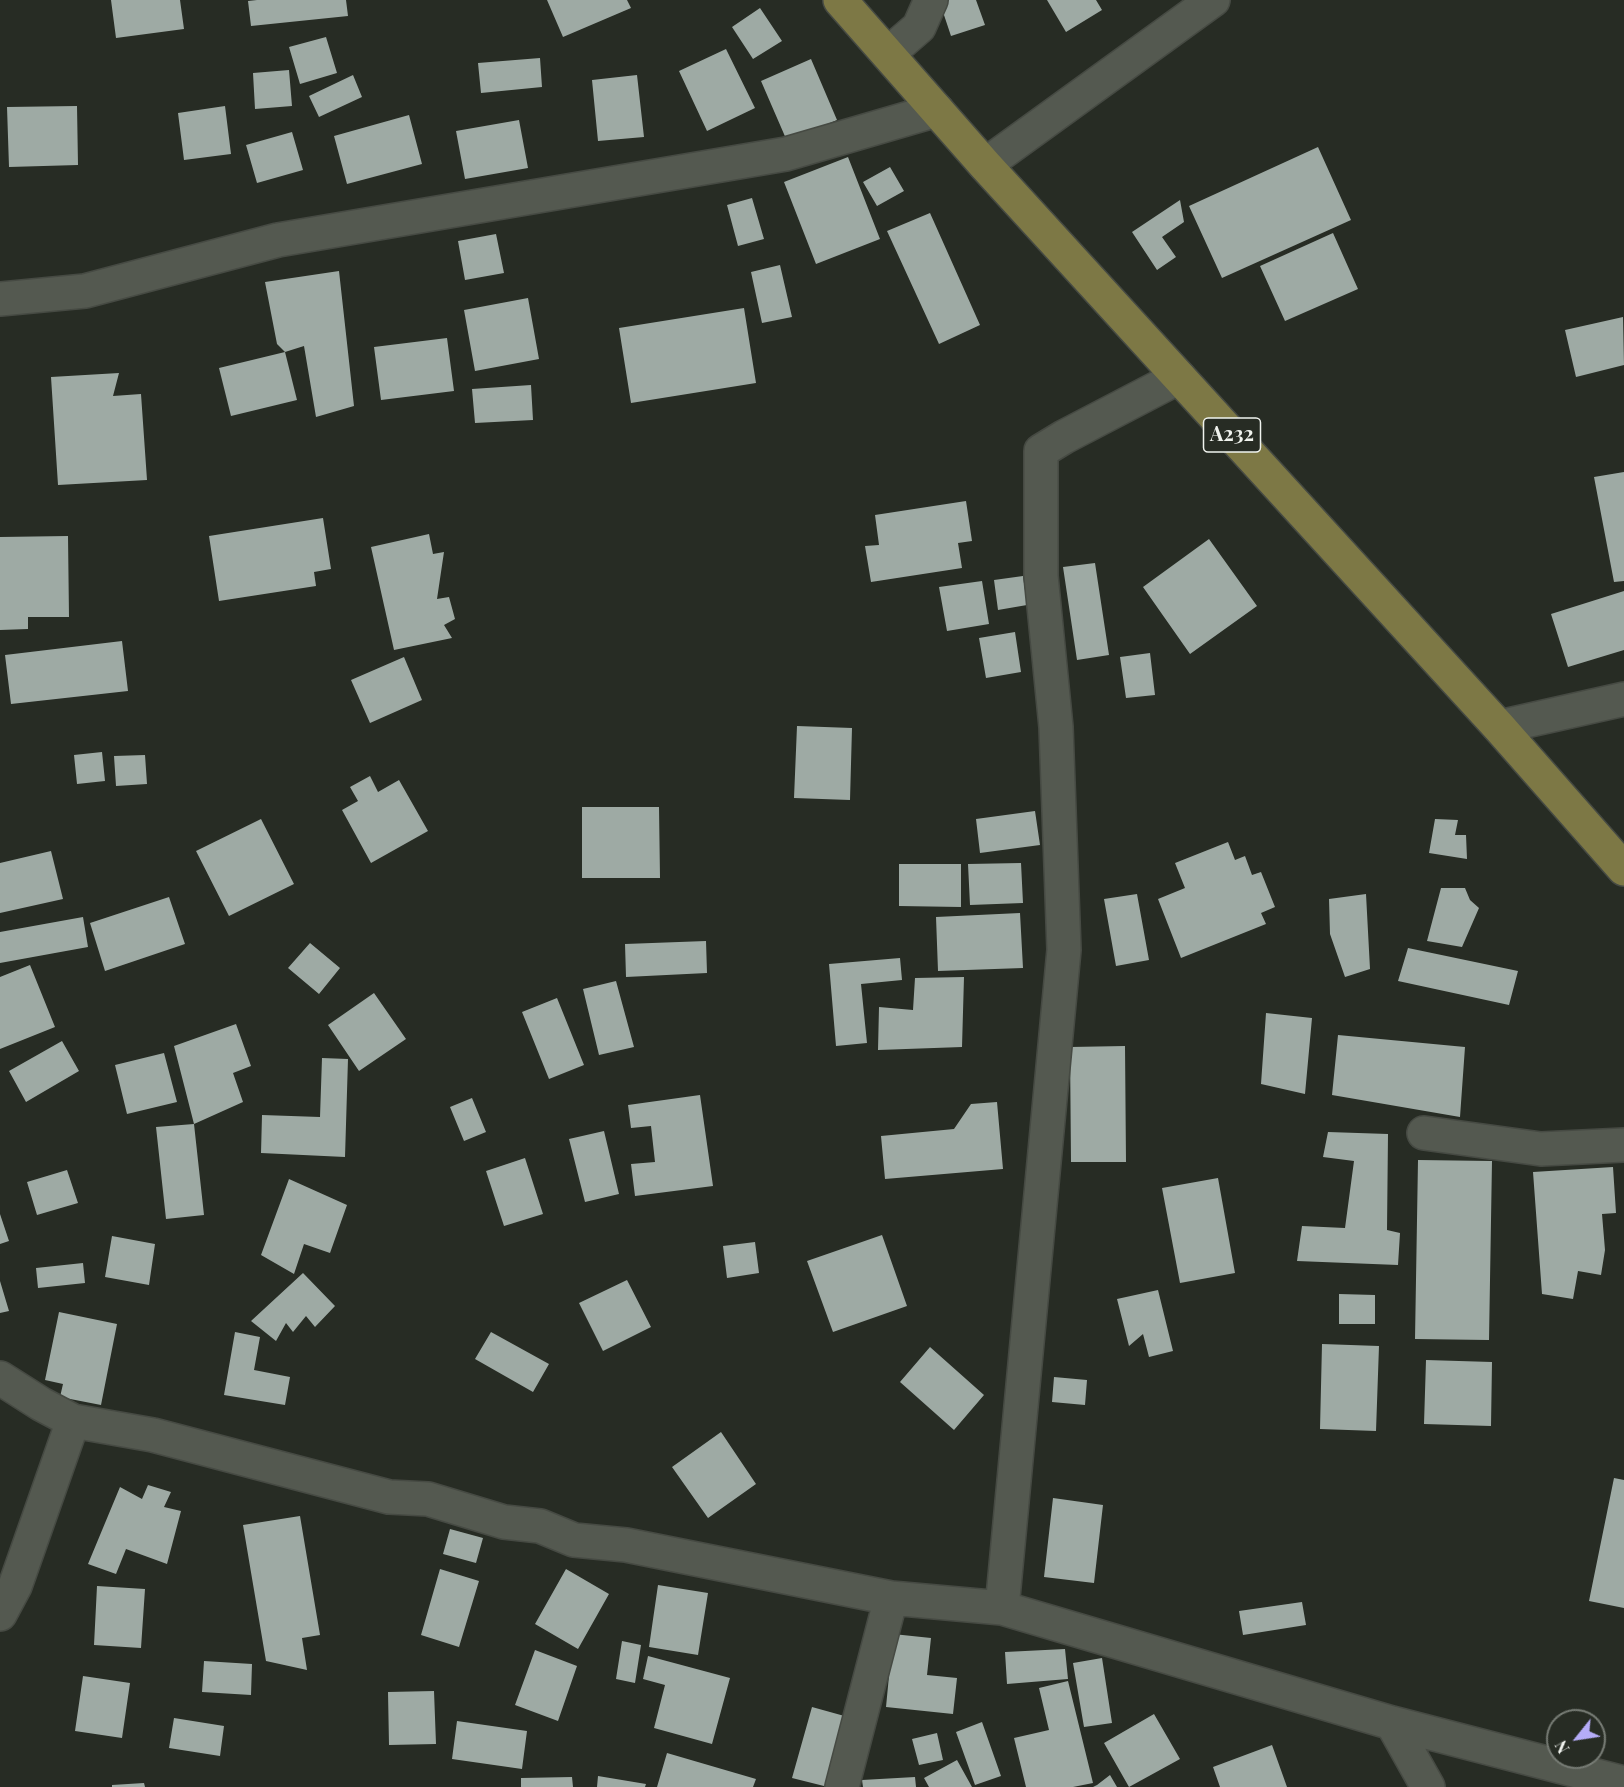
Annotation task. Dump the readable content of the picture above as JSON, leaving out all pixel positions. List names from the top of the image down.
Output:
{
  "streets": {
    "main road": ["A232"]
  },
  "north": "bottom left"
}
